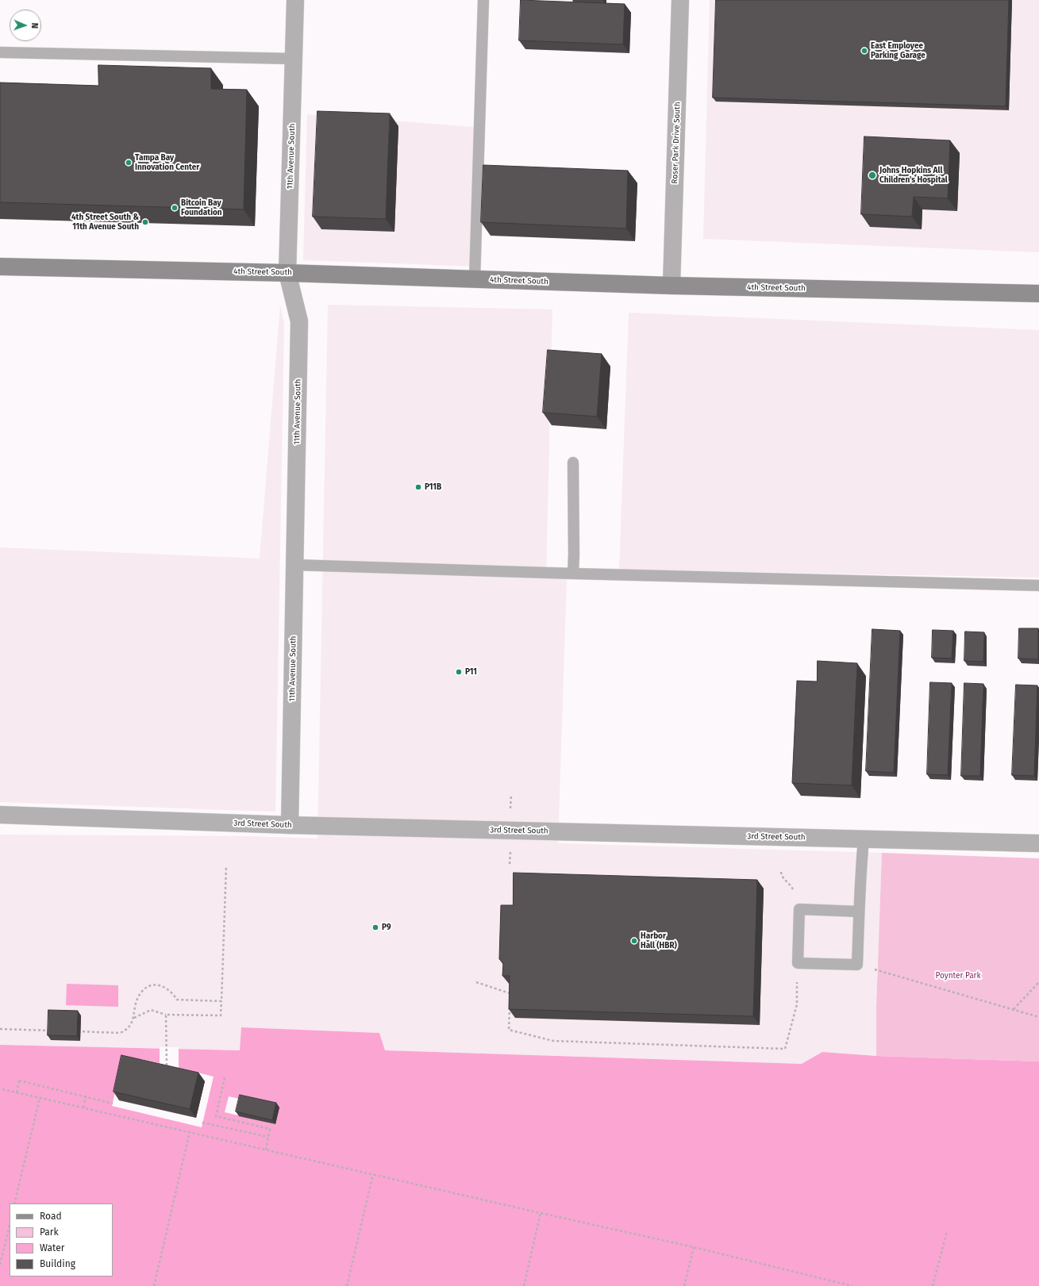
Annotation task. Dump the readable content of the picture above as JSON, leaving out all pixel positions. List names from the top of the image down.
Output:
{
  "streets": {
    "main road": ["4th Street South"],
    "street": ["Roser Park Drive South", "11th Avenue South", "3rd Street South"]
  },
  "crossings": [
    ["Roser Park Drive South", "4th Street South"],
    ["11th Avenue South", "4th Street South"],
    ["11th Avenue South", "3rd Street South"]
  ],
  "parks": ["Poynter Park"],
  "places": [
    "East Employee Parking Garage",
    "Tampa Bay Innovation Center",
    "Johns Hopkins All Children's Hospital",
    "Bitcoin Bay Foundation",
    "4th Street South & 11th Avenue South",
    "P11B",
    "P11",
    "P9",
    "Harbor Hall (HBR)"
  ],
  "legend": [
    "Road",
    "Park",
    "Water",
    "Building"
  ],
  "north": "right"
}
